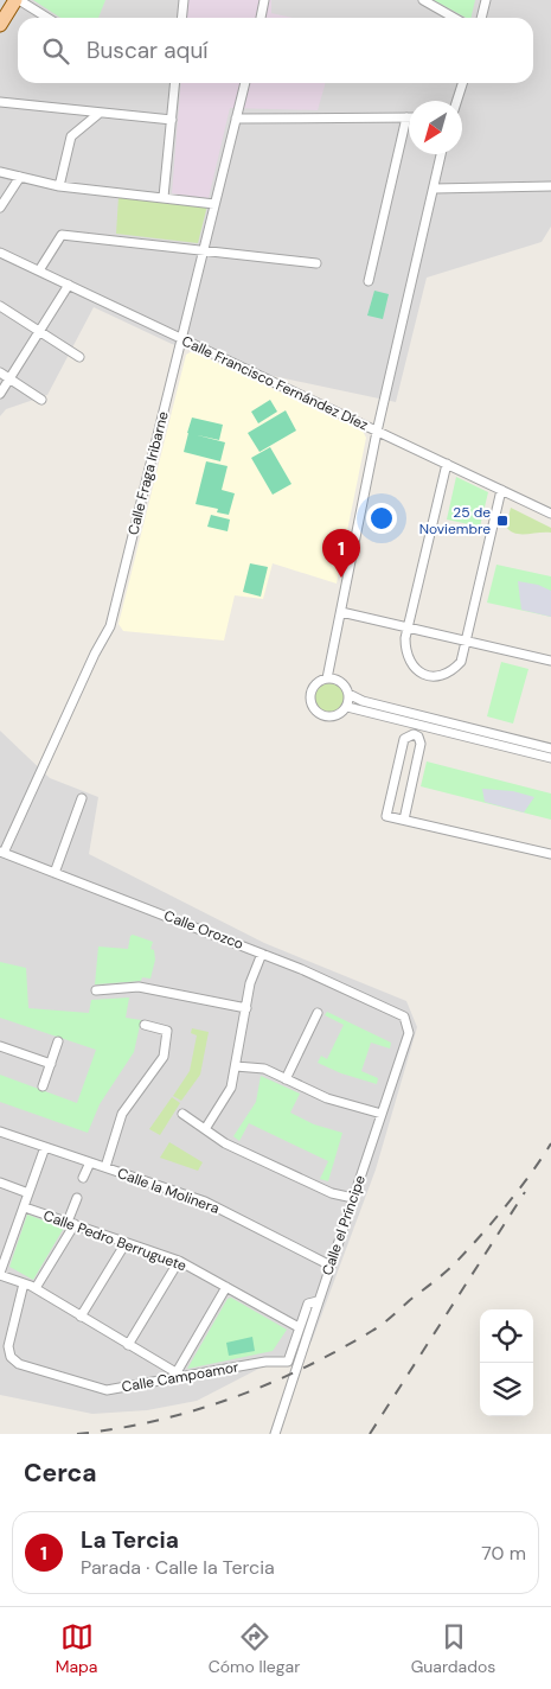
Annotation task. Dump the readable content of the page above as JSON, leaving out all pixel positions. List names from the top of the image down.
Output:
{
  "streets": {
    "street": [
      "Calle Francisco Fernández Díez",
      "Calle Fraga Iribarne",
      "Calle Orozco",
      "Calle la Molinera",
      "Calle el Príncipe",
      "Calle Pedro Berruguete",
      "Calle Campoamor"
    ]
  },
  "crossings": [
    ["Calle Francisco Fernández Díez", "Calle Fraga Iribarne"],
    ["Calle Fraga Iribarne", "Calle Orozco"],
    ["Calle Orozco", "Calle el Príncipe"],
    ["Calle la Molinera", "Calle el Príncipe"],
    ["Calle el Príncipe", "Calle Campoamor"],
    ["Calle Pedro Berruguete", "Calle Campoamor"]
  ],
  "places": {
    "transit": ["25 de Noviembre"]
  },
  "north": "bottom left",
  "page": {
    "search": "Buscar aquí",
    "pins": "1",
    "heading": "Cerca",
    "list": [
      {
        "mark": "1",
        "name": "La Tercia",
        "note": "Parada · Calle la Tercia",
        "value": "70 m"
      }
    ],
    "nav": ["Mapa", "Cómo llegar", "Guardados"]
  }
}
